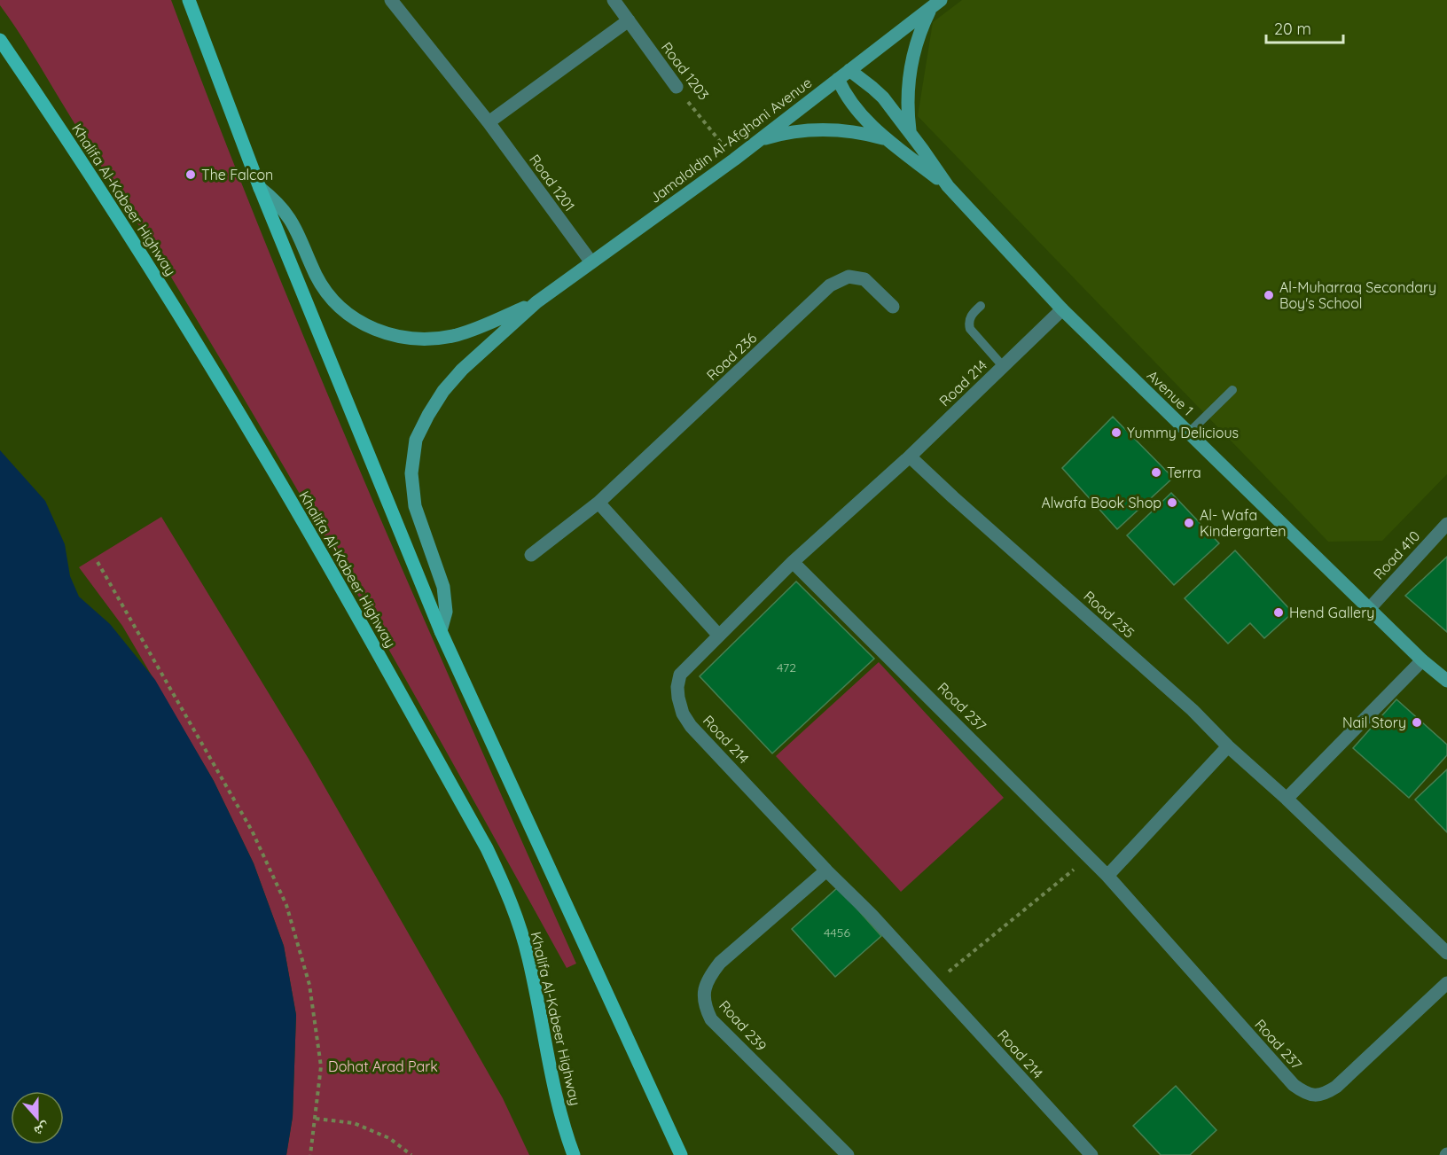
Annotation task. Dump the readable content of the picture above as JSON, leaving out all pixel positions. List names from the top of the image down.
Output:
{
  "streets": {
    "main road": ["Khalifa Al-Kabeer Highway"],
    "street": [
      "Road 1203",
      "Jamalaldin Al-Afghani Avenue",
      "Road 1201",
      "Road 236",
      "Road 214",
      "Avenue 1",
      "Road 410",
      "Road 235",
      "Road 237",
      "Road 239"
    ]
  },
  "crossings": [
    ["Road 1203", "Jamalaldin Al-Afghani Avenue"],
    ["Jamalaldin Al-Afghani Avenue", "Road 1201"],
    ["Jamalaldin Al-Afghani Avenue", "Avenue 1"],
    ["Road 214", "Avenue 1"],
    ["Road 214", "Road 235"],
    ["Road 214", "Road 237"],
    ["Road 214", "Road 239"],
    ["Avenue 1", "Road 410"]
  ],
  "parks": ["Dohat Arad Park"],
  "places": [
    "The Falcon",
    "Al-Muharraq Secondary Boy's School",
    "Yummy Delicious",
    "Terra",
    "Alwafa Book Shop",
    "Al- Wafa Kindergarten",
    "Hend Gallery",
    "Nail Story"
  ],
  "house_numbers": ["472", "4456"],
  "scale_bar": "20 m",
  "north": "bottom"
}
